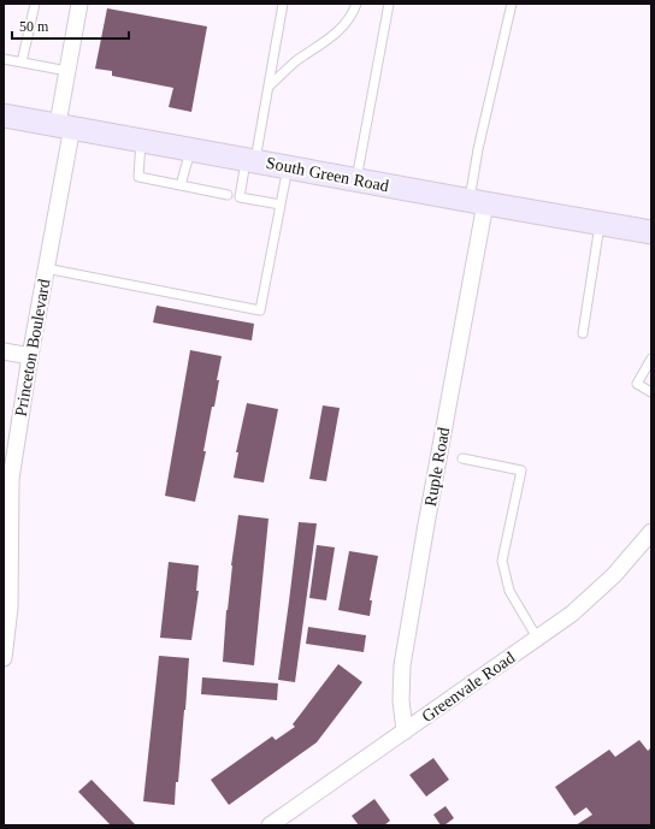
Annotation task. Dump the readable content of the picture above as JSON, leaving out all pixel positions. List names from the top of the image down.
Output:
{
  "streets": {
    "main road": ["South Green Road"],
    "street": ["Princeton Boulevard", "Ruple Road", "Greenvale Road"]
  },
  "crossings": [
    ["South Green Road", "Princeton Boulevard"],
    ["South Green Road", "Ruple Road"],
    ["Ruple Road", "Greenvale Road"]
  ],
  "scale_bar": "50 m"
}
